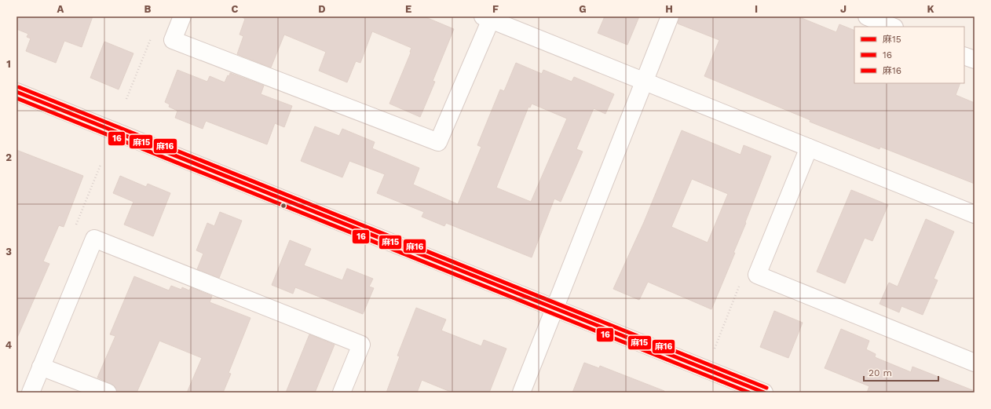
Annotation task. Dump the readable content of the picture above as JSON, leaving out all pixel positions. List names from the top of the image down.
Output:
{
  "lines": ["transit line 麻16", "transit line 麻15", "transit line 16"],
  "legend": ["麻15", "16", "麻16"],
  "scale_bar": "20 m",
  "grid": {
    "columns": [
      "A",
      "B",
      "C",
      "D",
      "E",
      "F",
      "G",
      "H",
      "I",
      "J",
      "K"
    ],
    "rows": [
      "1",
      "2",
      "3",
      "4"
    ]
  }
}
